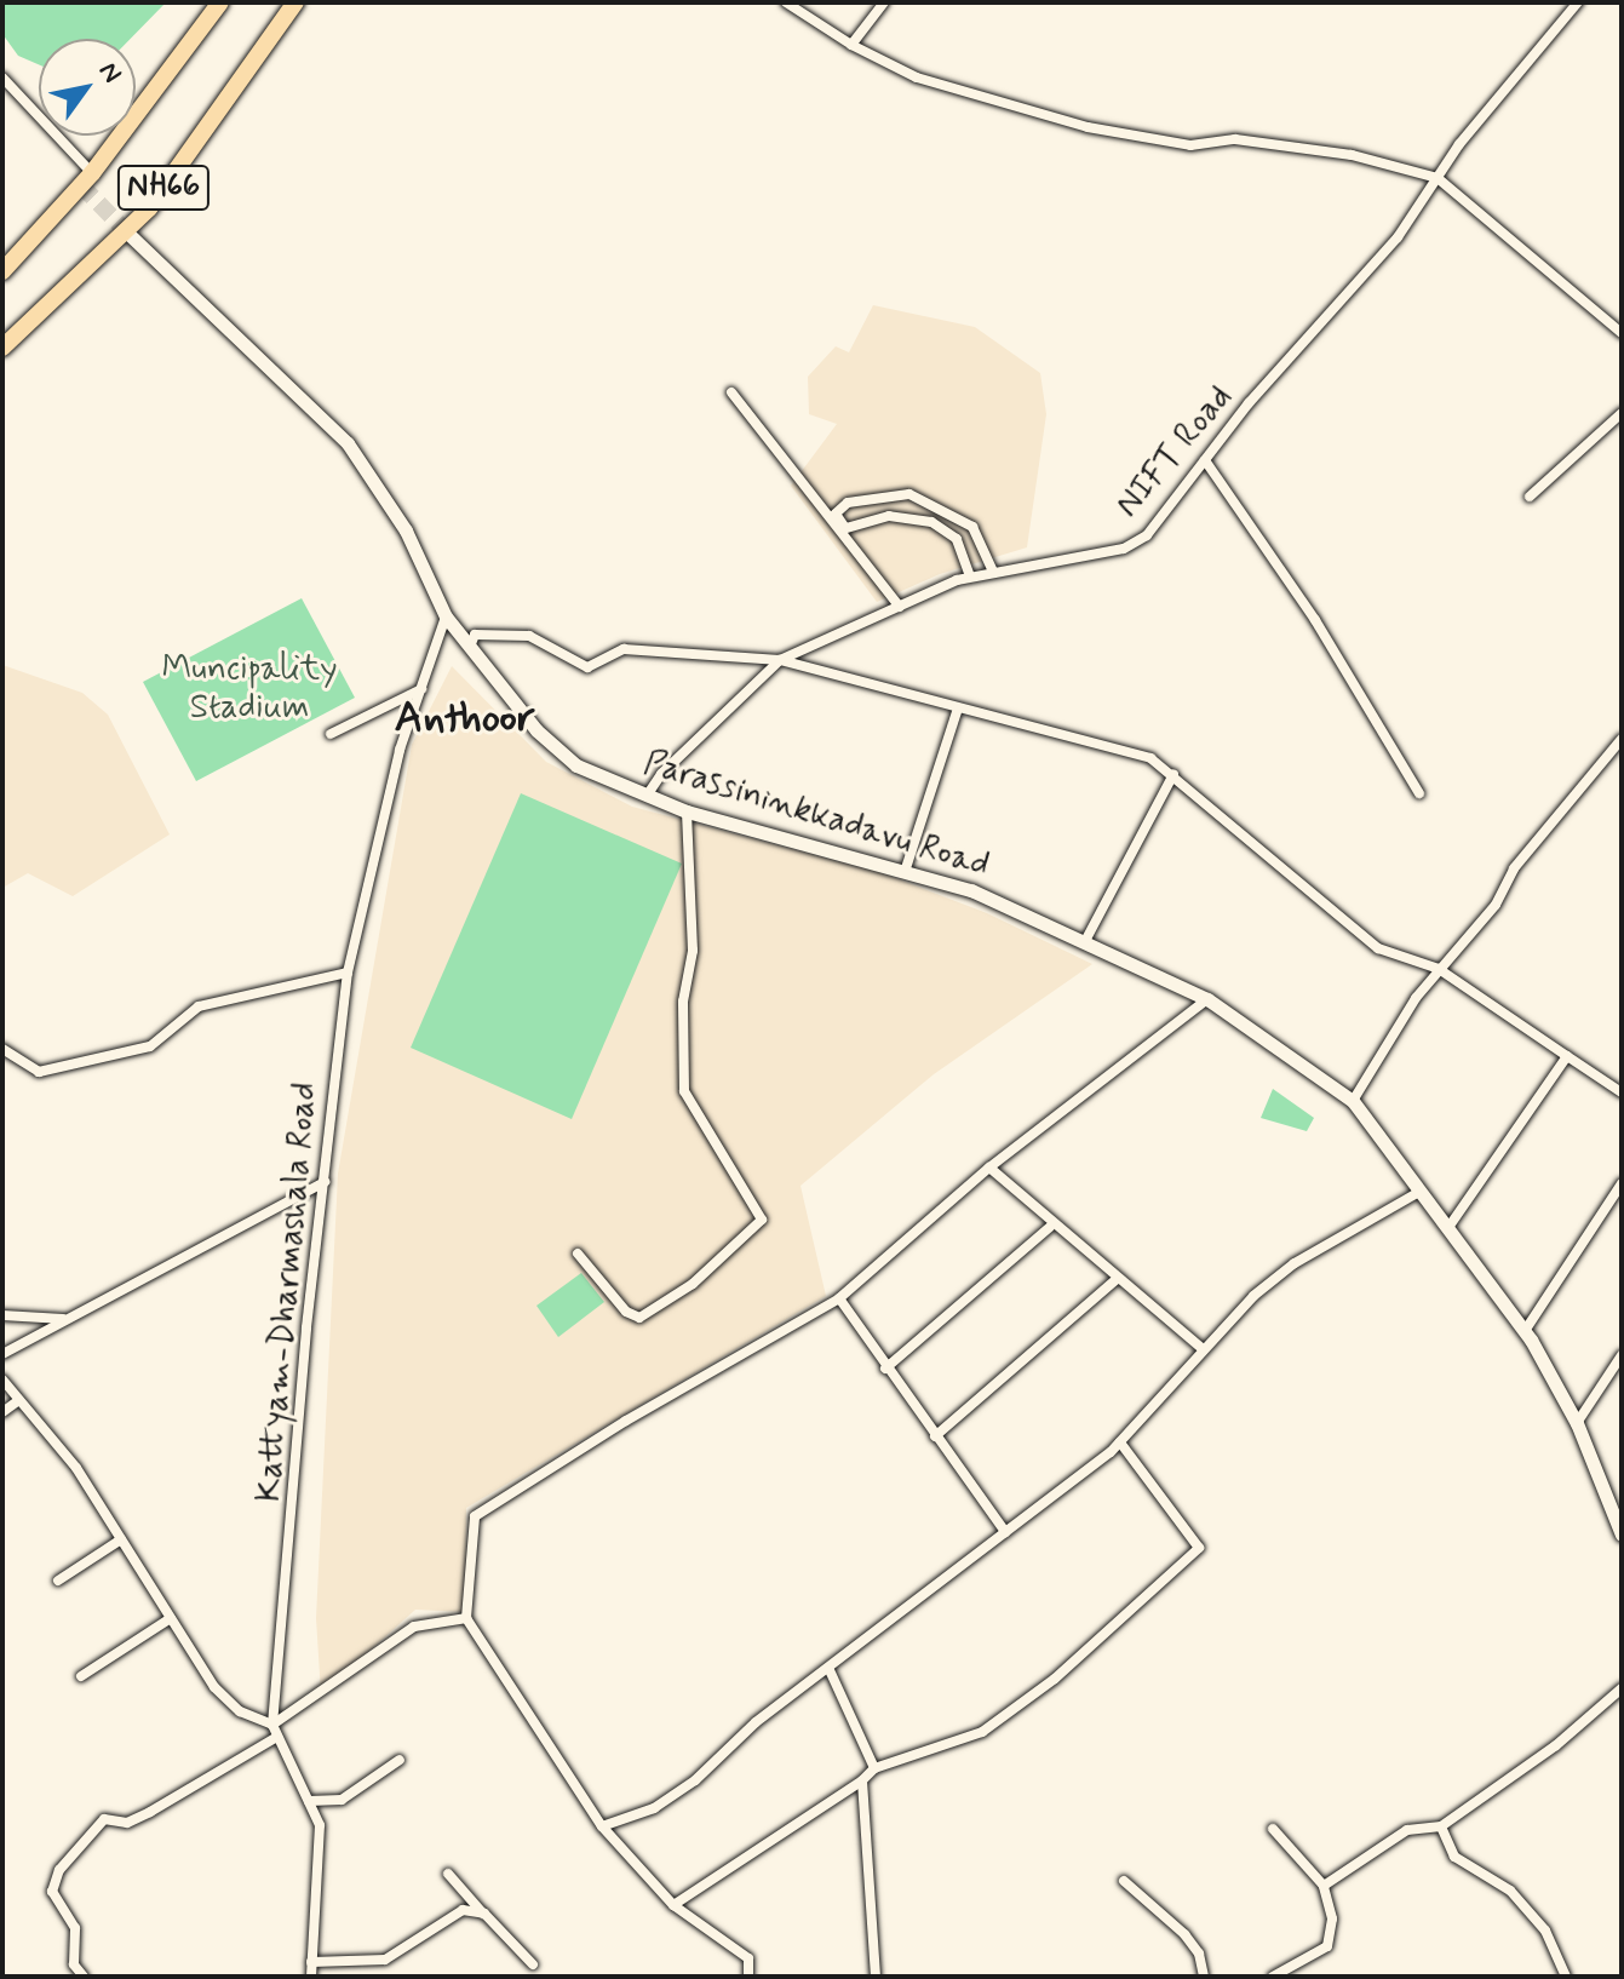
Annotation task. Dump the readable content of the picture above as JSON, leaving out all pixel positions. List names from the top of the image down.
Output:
{
  "streets": {
    "highway": ["NH66"],
    "main road": ["Parassininkkadavu Road"],
    "street": ["NIFT Road", "Kattyam-Dharmashala Road"]
  },
  "crossings": [
    ["NH66", "Parassininkkadavu Road"],
    ["NIFT Road", "Parassininkkadavu Road"],
    ["Parassininkkadavu Road", "Kattyam-Dharmashala Road"]
  ],
  "districts": ["Anthoor"],
  "parks": ["Muncipality Stadium"],
  "north": "top right"
}
